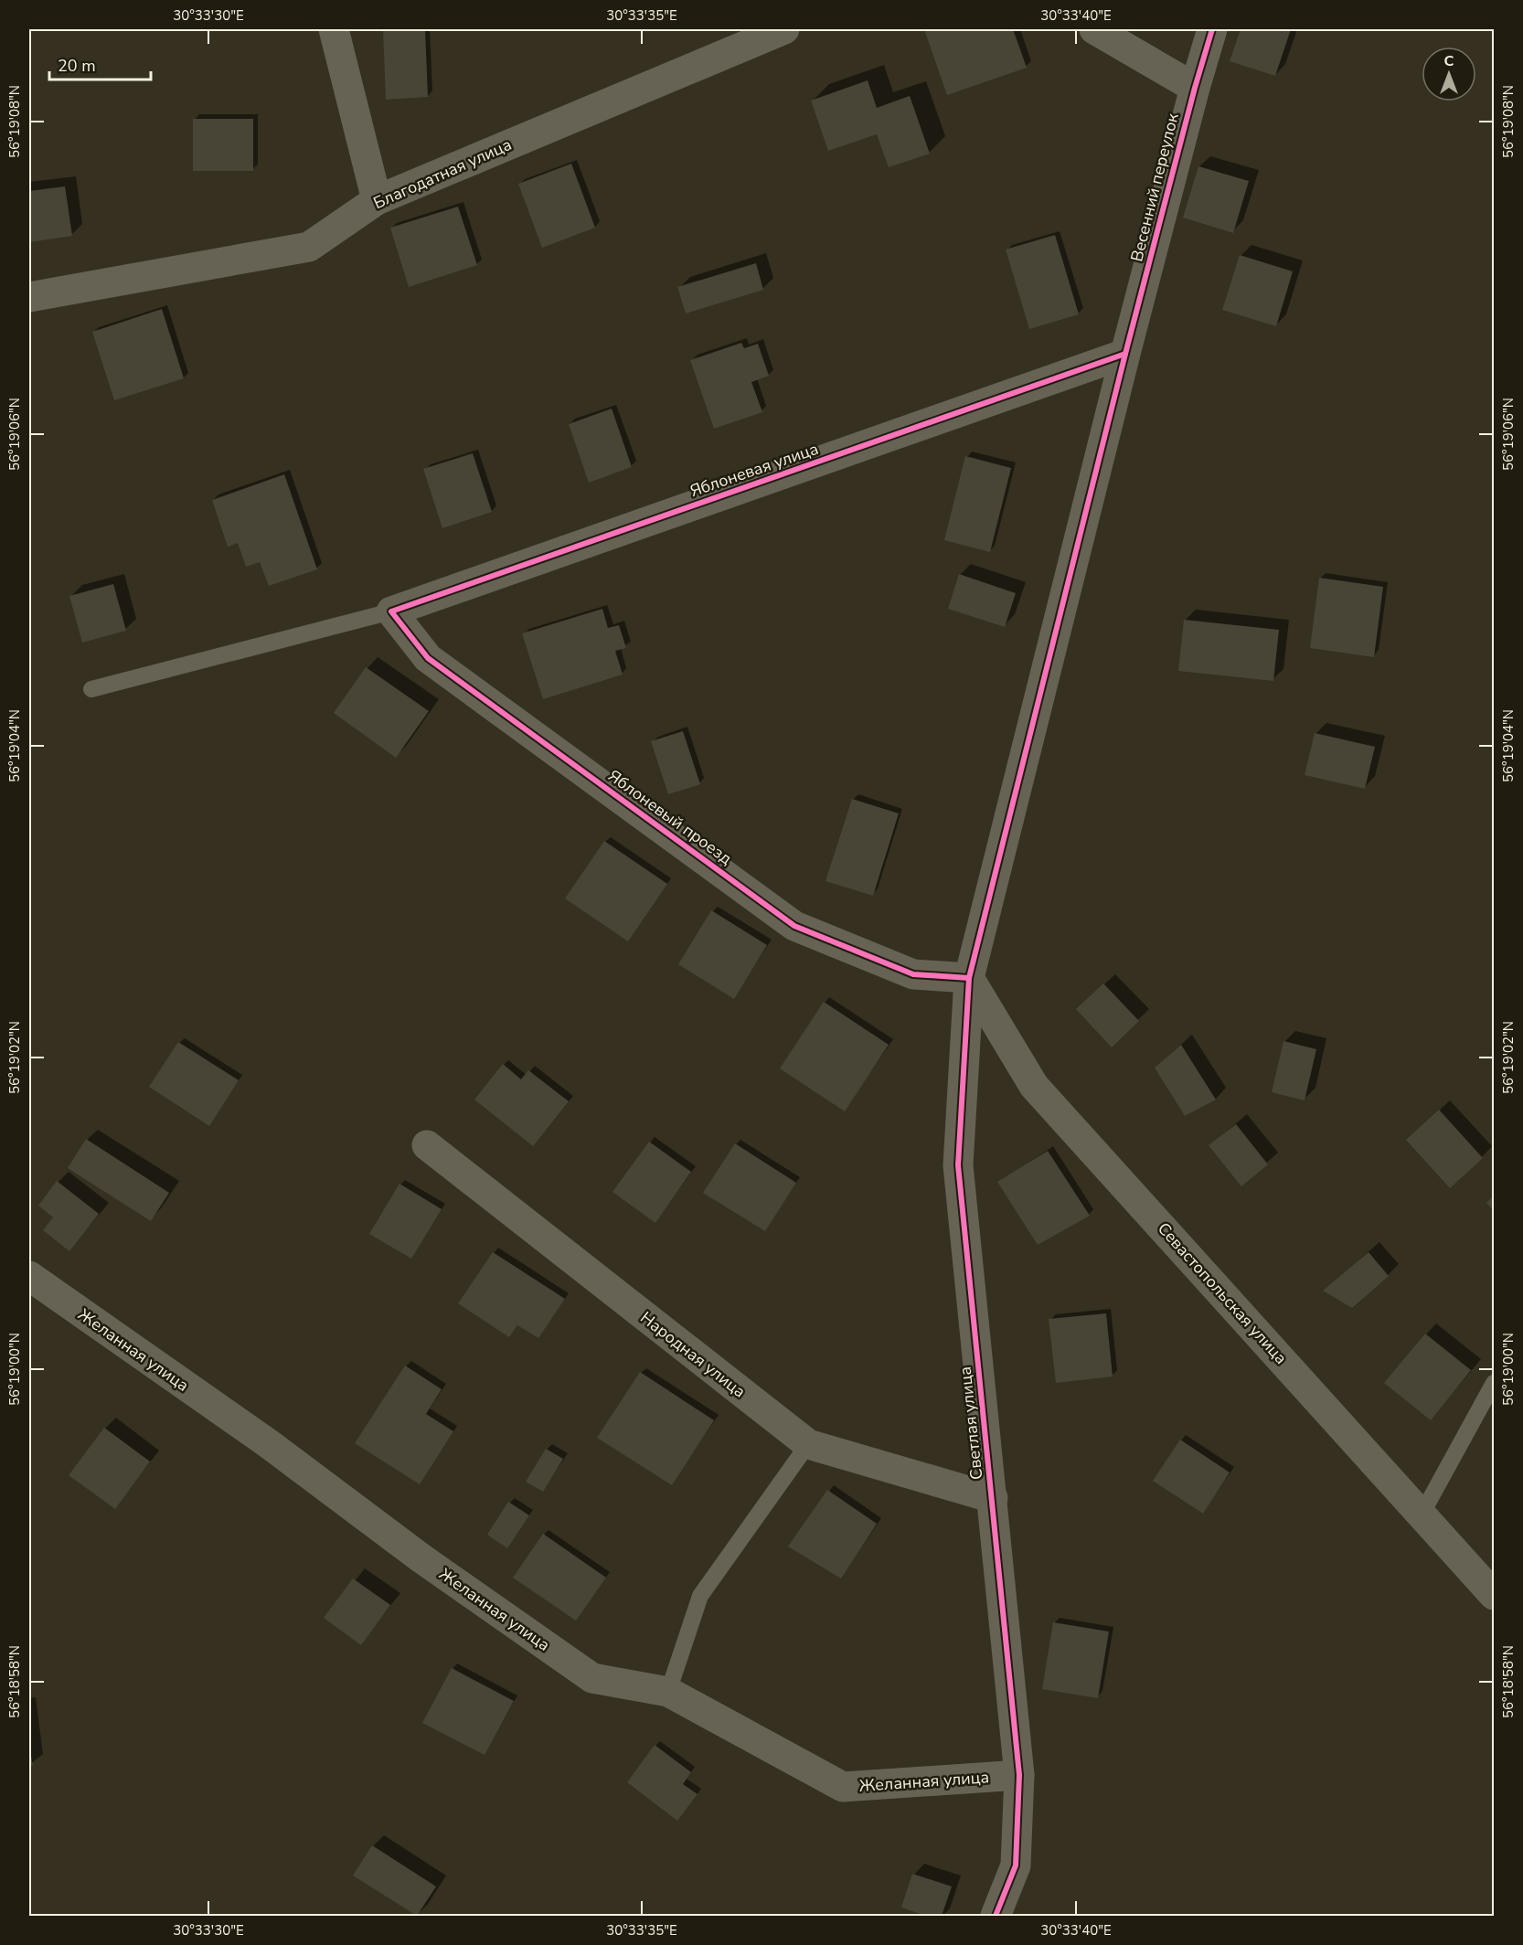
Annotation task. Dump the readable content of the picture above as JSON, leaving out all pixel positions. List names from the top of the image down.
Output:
{
  "streets": {
    "street": [
      "Благодатная улица",
      "Весенний переулок",
      "Яблоневая улица",
      "Яблоневый проезд",
      "Севастопольская улица",
      "Желанная улица",
      "Народная улица",
      "Светлая улица"
    ]
  },
  "crossings": [
    ["Весенний переулок", "Яблоневая улица"],
    ["Весенний переулок", "Яблоневый проезд"],
    ["Весенний переулок", "Севастопольская улица"],
    ["Весенний переулок", "Светлая улица"],
    ["Яблоневая улица", "Яблоневый проезд"],
    ["Яблоневый проезд", "Севастопольская улица"],
    ["Яблоневый проезд", "Светлая улица"],
    ["Севастопольская улица", "Светлая улица"],
    ["Желанная улица", "Светлая улица"],
    ["Народная улица", "Светлая улица"]
  ],
  "scale_bar": "20 m",
  "north": "top",
  "coordinates": [
    "30°33'30\"E",
    "30°33'35\"E",
    "30°33'40\"E",
    "56°19'08\"N",
    "56°19'06\"N",
    "56°19'04\"N",
    "56°19'02\"N",
    "56°19'00\"N",
    "56°18'58\"N"
  ]
}
